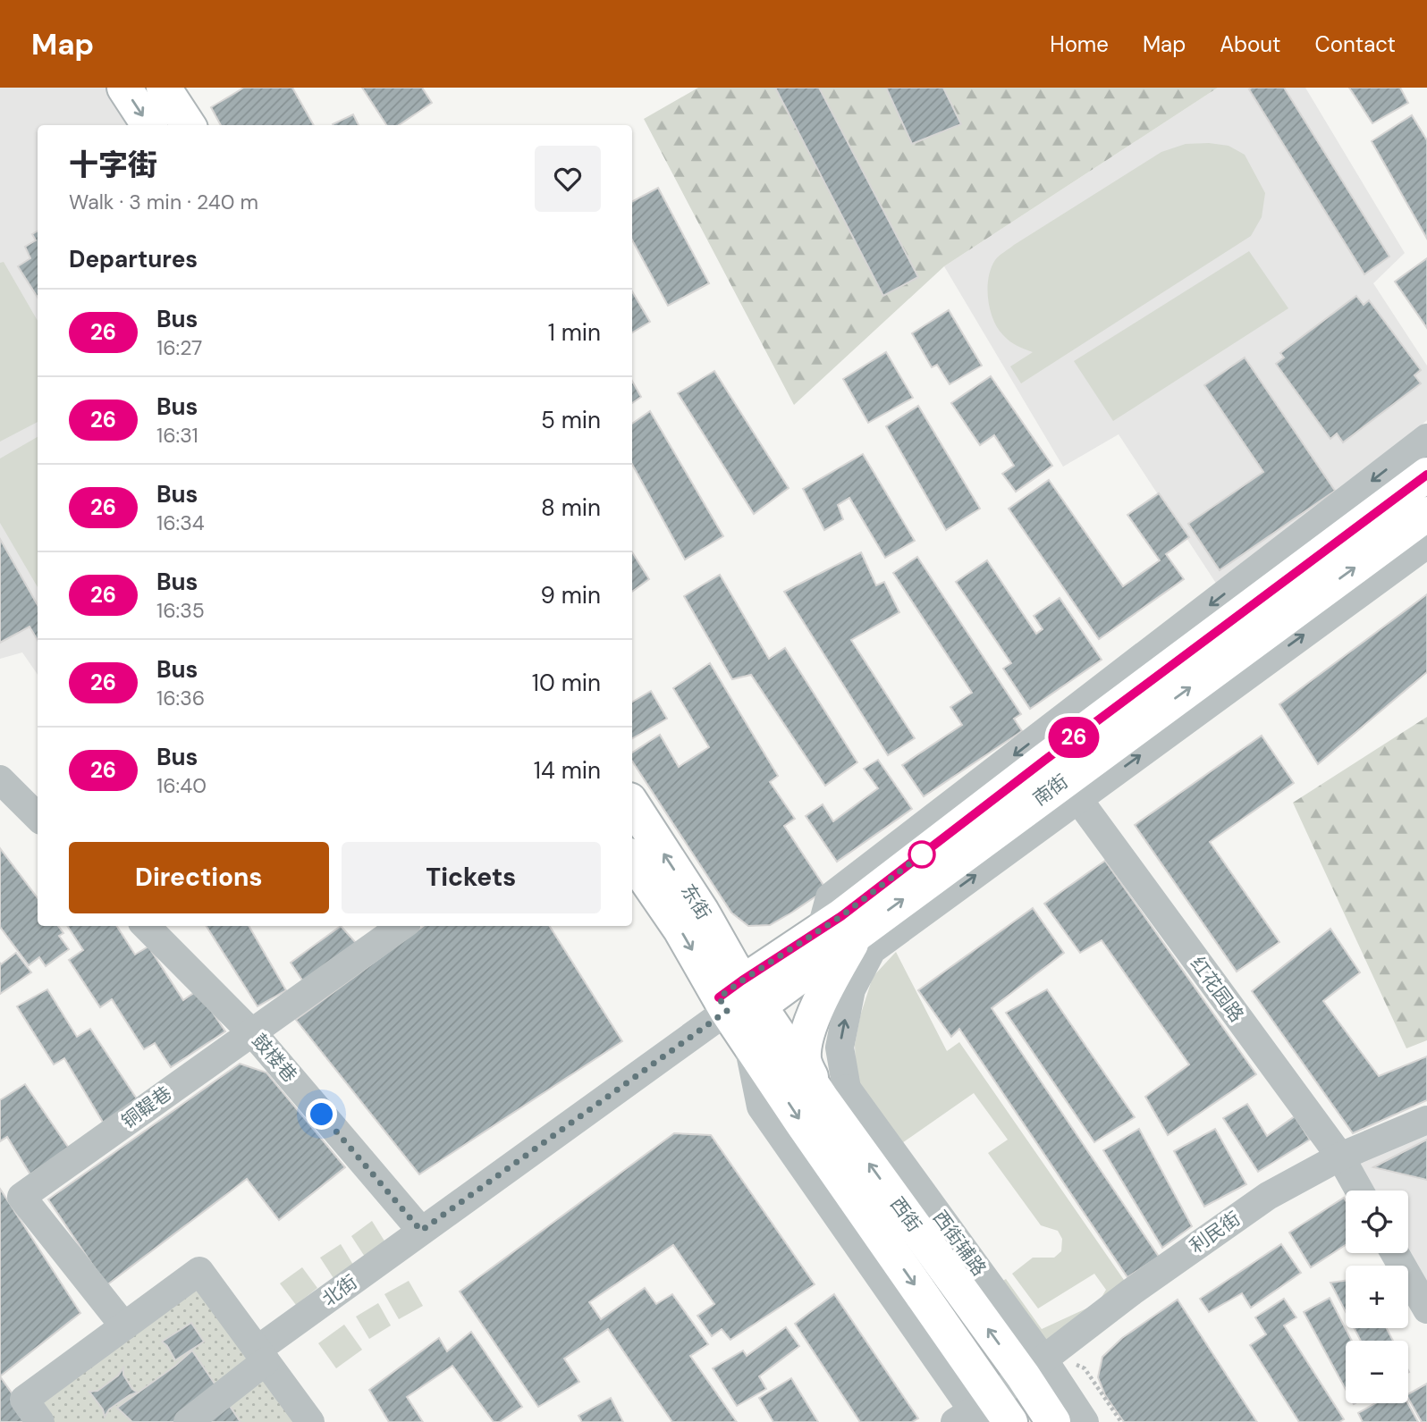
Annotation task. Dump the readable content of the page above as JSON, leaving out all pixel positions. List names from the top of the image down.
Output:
{
  "streets": {
    "main road": ["南街", "东街", "西街"],
    "street": [
      "红花园路",
      "鼓楼巷",
      "铜鞮巷",
      "利民街",
      "北街"
    ]
  },
  "crossings": [
    ["南街", "东街"],
    ["南街", "红花园路"],
    ["南街", "西街"],
    ["南街", "北街"],
    ["东街", "西街"],
    ["东街", "北街"],
    ["红花园路", "利民街"],
    ["鼓楼巷", "铜鞮巷"],
    ["鼓楼巷", "北街"],
    ["西街", "利民街"],
    ["西街", "北街"]
  ],
  "lines": ["bus line 26"],
  "page": {
    "header": "Map",
    "nav": [
      "Home",
      "Map",
      "About",
      "Contact"
    ],
    "on_map": "26",
    "heading": [
      ["十字街", "Walk · 3 min · 240 m"],
      "Departures"
    ],
    "list": [
      {
        "mark": "26",
        "name": "Bus",
        "note": "16:27",
        "value": "1 min"
      },
      {
        "mark": "26",
        "name": "Bus",
        "note": "16:31",
        "value": "5 min"
      },
      {
        "mark": "26",
        "name": "Bus",
        "note": "16:34",
        "value": "8 min"
      },
      {
        "mark": "26",
        "name": "Bus",
        "note": "16:35",
        "value": "9 min"
      },
      {
        "mark": "26",
        "name": "Bus",
        "note": "16:36",
        "value": "10 min"
      },
      {
        "mark": "26",
        "name": "Bus",
        "note": "16:40",
        "value": "14 min"
      }
    ],
    "buttons": ["Directions", "Tickets"],
    "map_buttons": ["+", "−"]
  }
}
